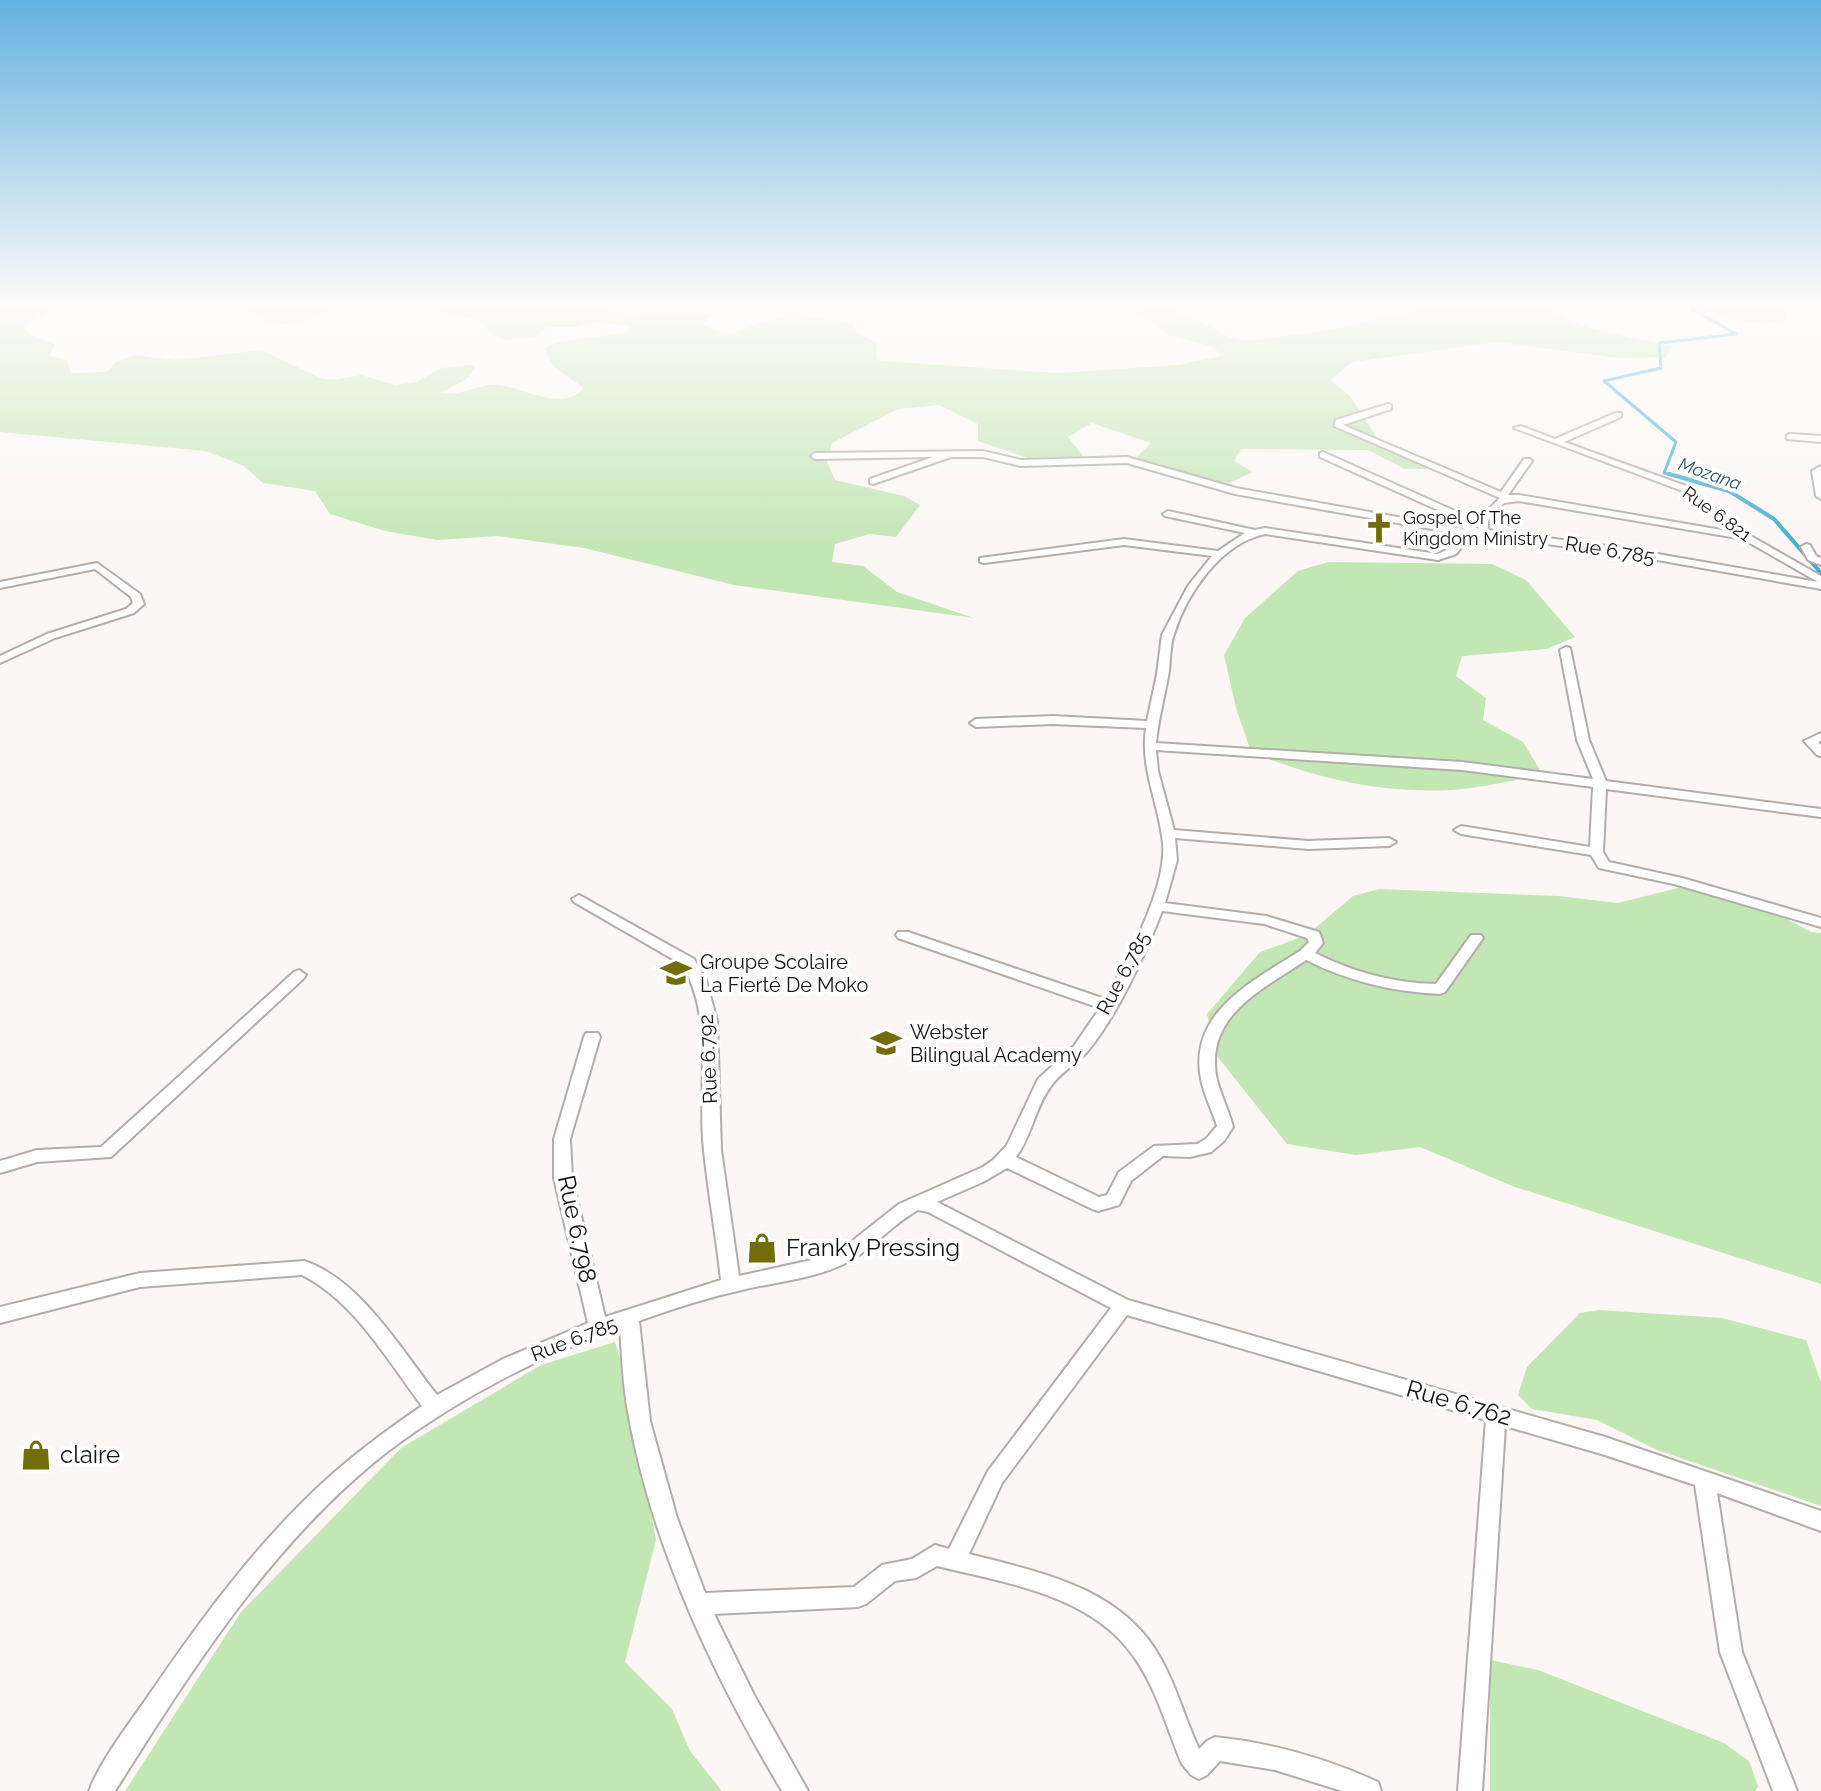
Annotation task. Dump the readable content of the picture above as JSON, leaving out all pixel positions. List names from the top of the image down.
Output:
{
  "streets": {
    "street": [
      "Rue 6.821",
      "Rue 6.785",
      "Rue 6.792",
      "Rue 6.798",
      "Rue 6.762"
    ]
  },
  "crossings": [
    ["Rue 6.821", "Rue 6.785"],
    ["Rue 6.785", "Rue 6.792"],
    ["Rue 6.785", "Rue 6.798"],
    ["Rue 6.785", "Rue 6.762"]
  ],
  "water": ["Mozana"],
  "places": {
    "church": ["Gospel Of The Kingdom Ministry"],
    "school or university": ["Groupe Scolaire La Fierté De Moko", "Webster Bilingual Academy"],
    "shop": ["Franky Pressing", "claire"]
  }
}
